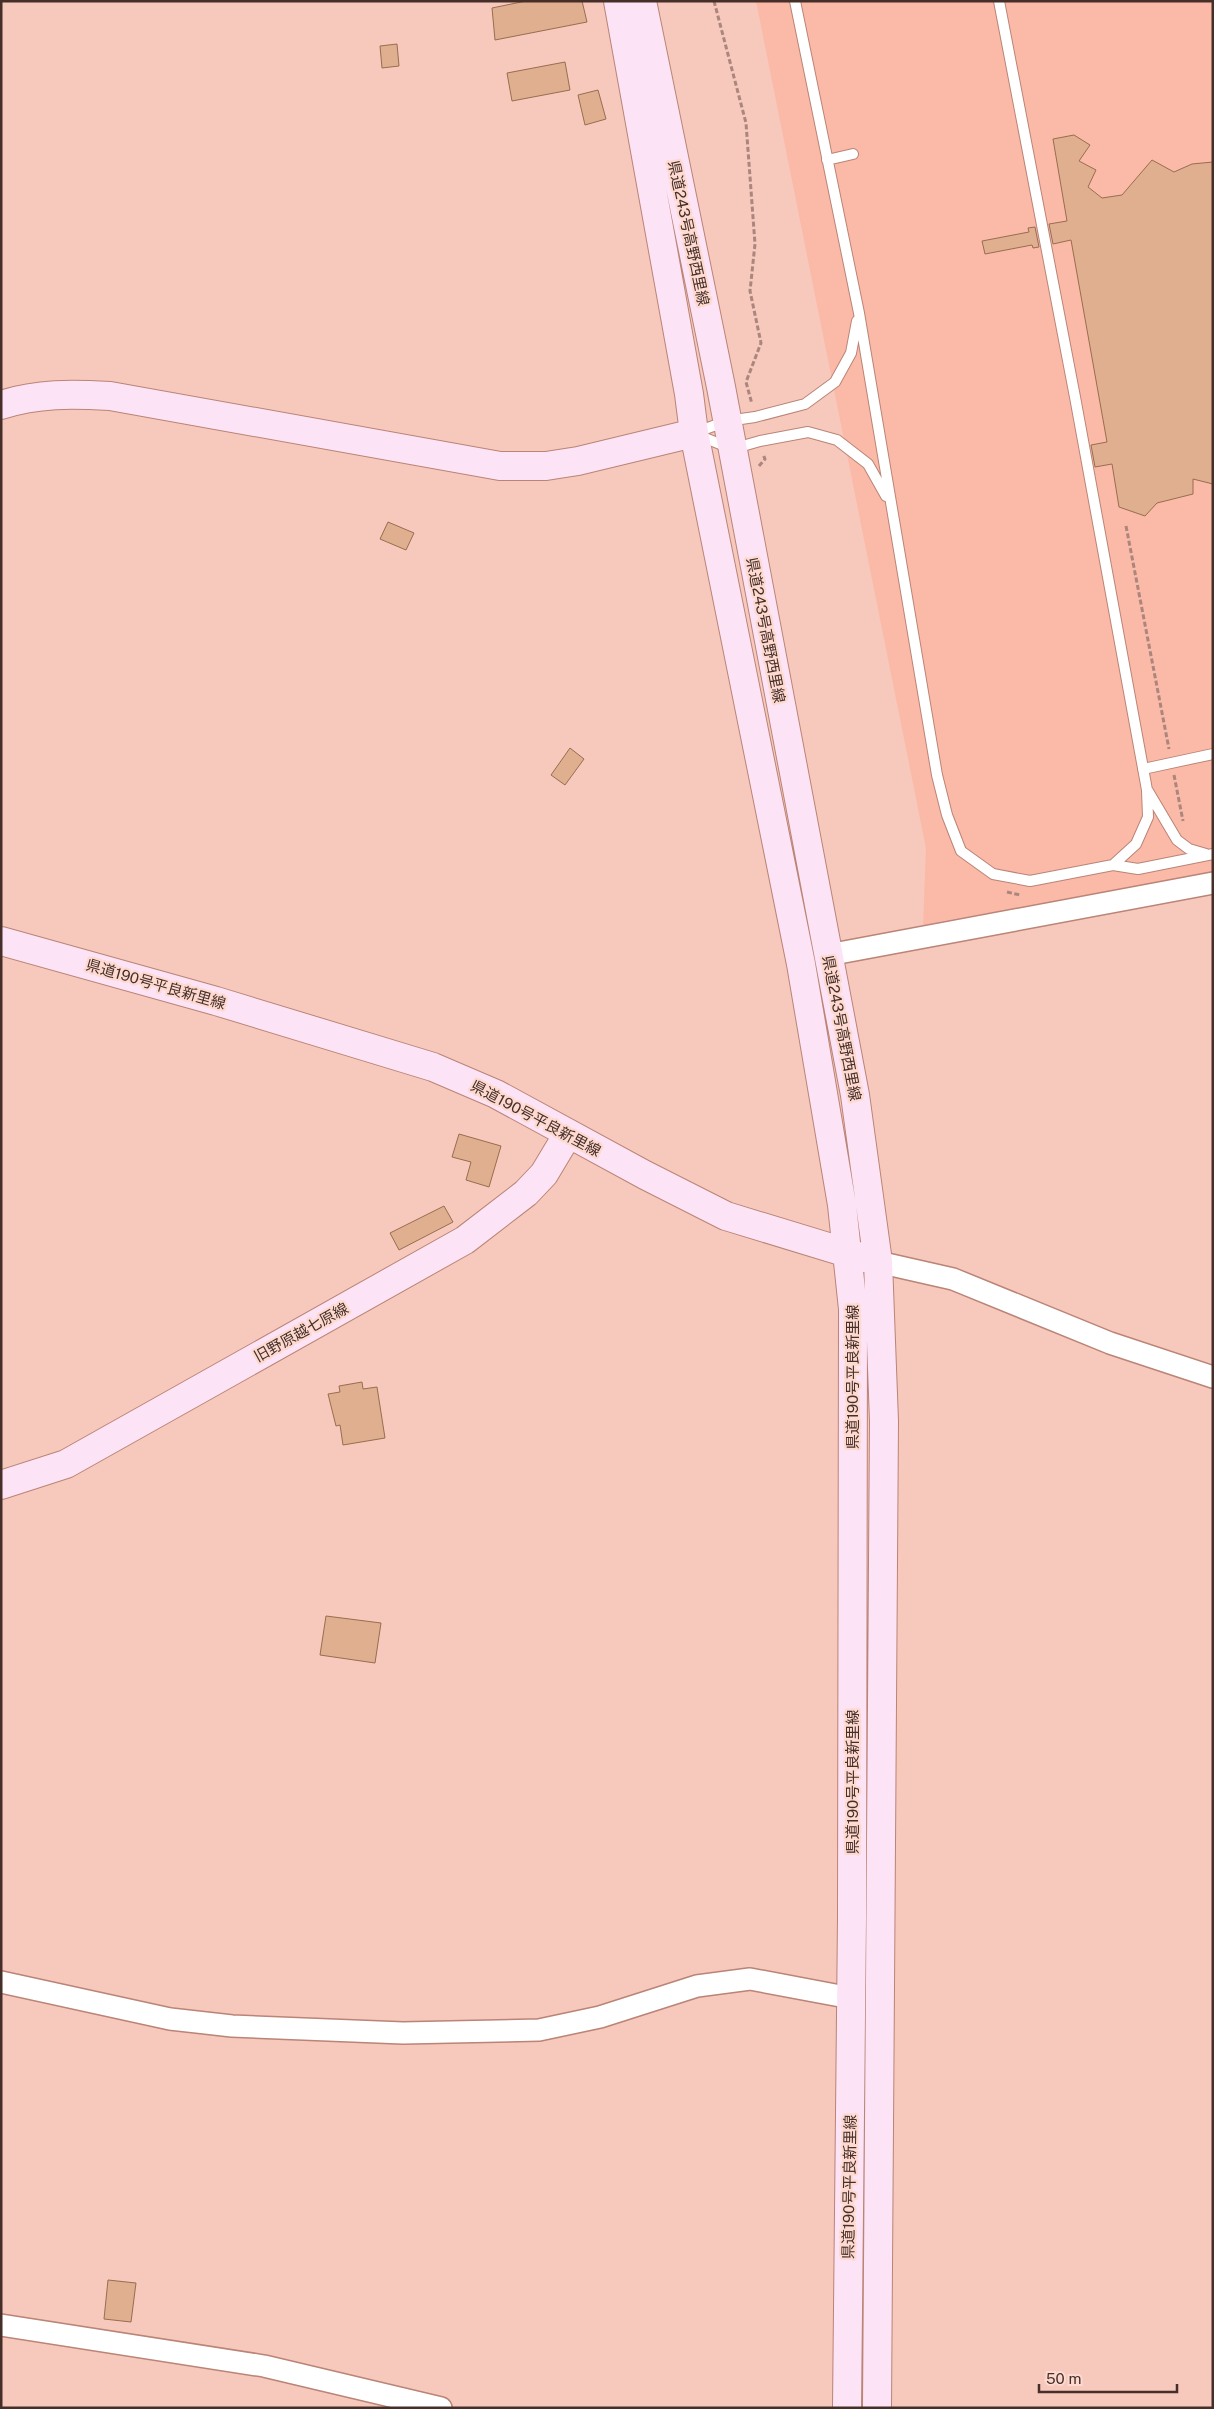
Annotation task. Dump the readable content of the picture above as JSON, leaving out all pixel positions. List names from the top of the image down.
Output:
{
  "streets": {
    "main road": ["県道243号高野西里線", "県道190号平良新里線", "旧野原越七原線"]
  },
  "crossings": [
    ["県道243号高野西里線", "県道190号平良新里線"],
    ["県道190号平良新里線", "旧野原越七原線"]
  ],
  "scale_bar": "50 m"
}
